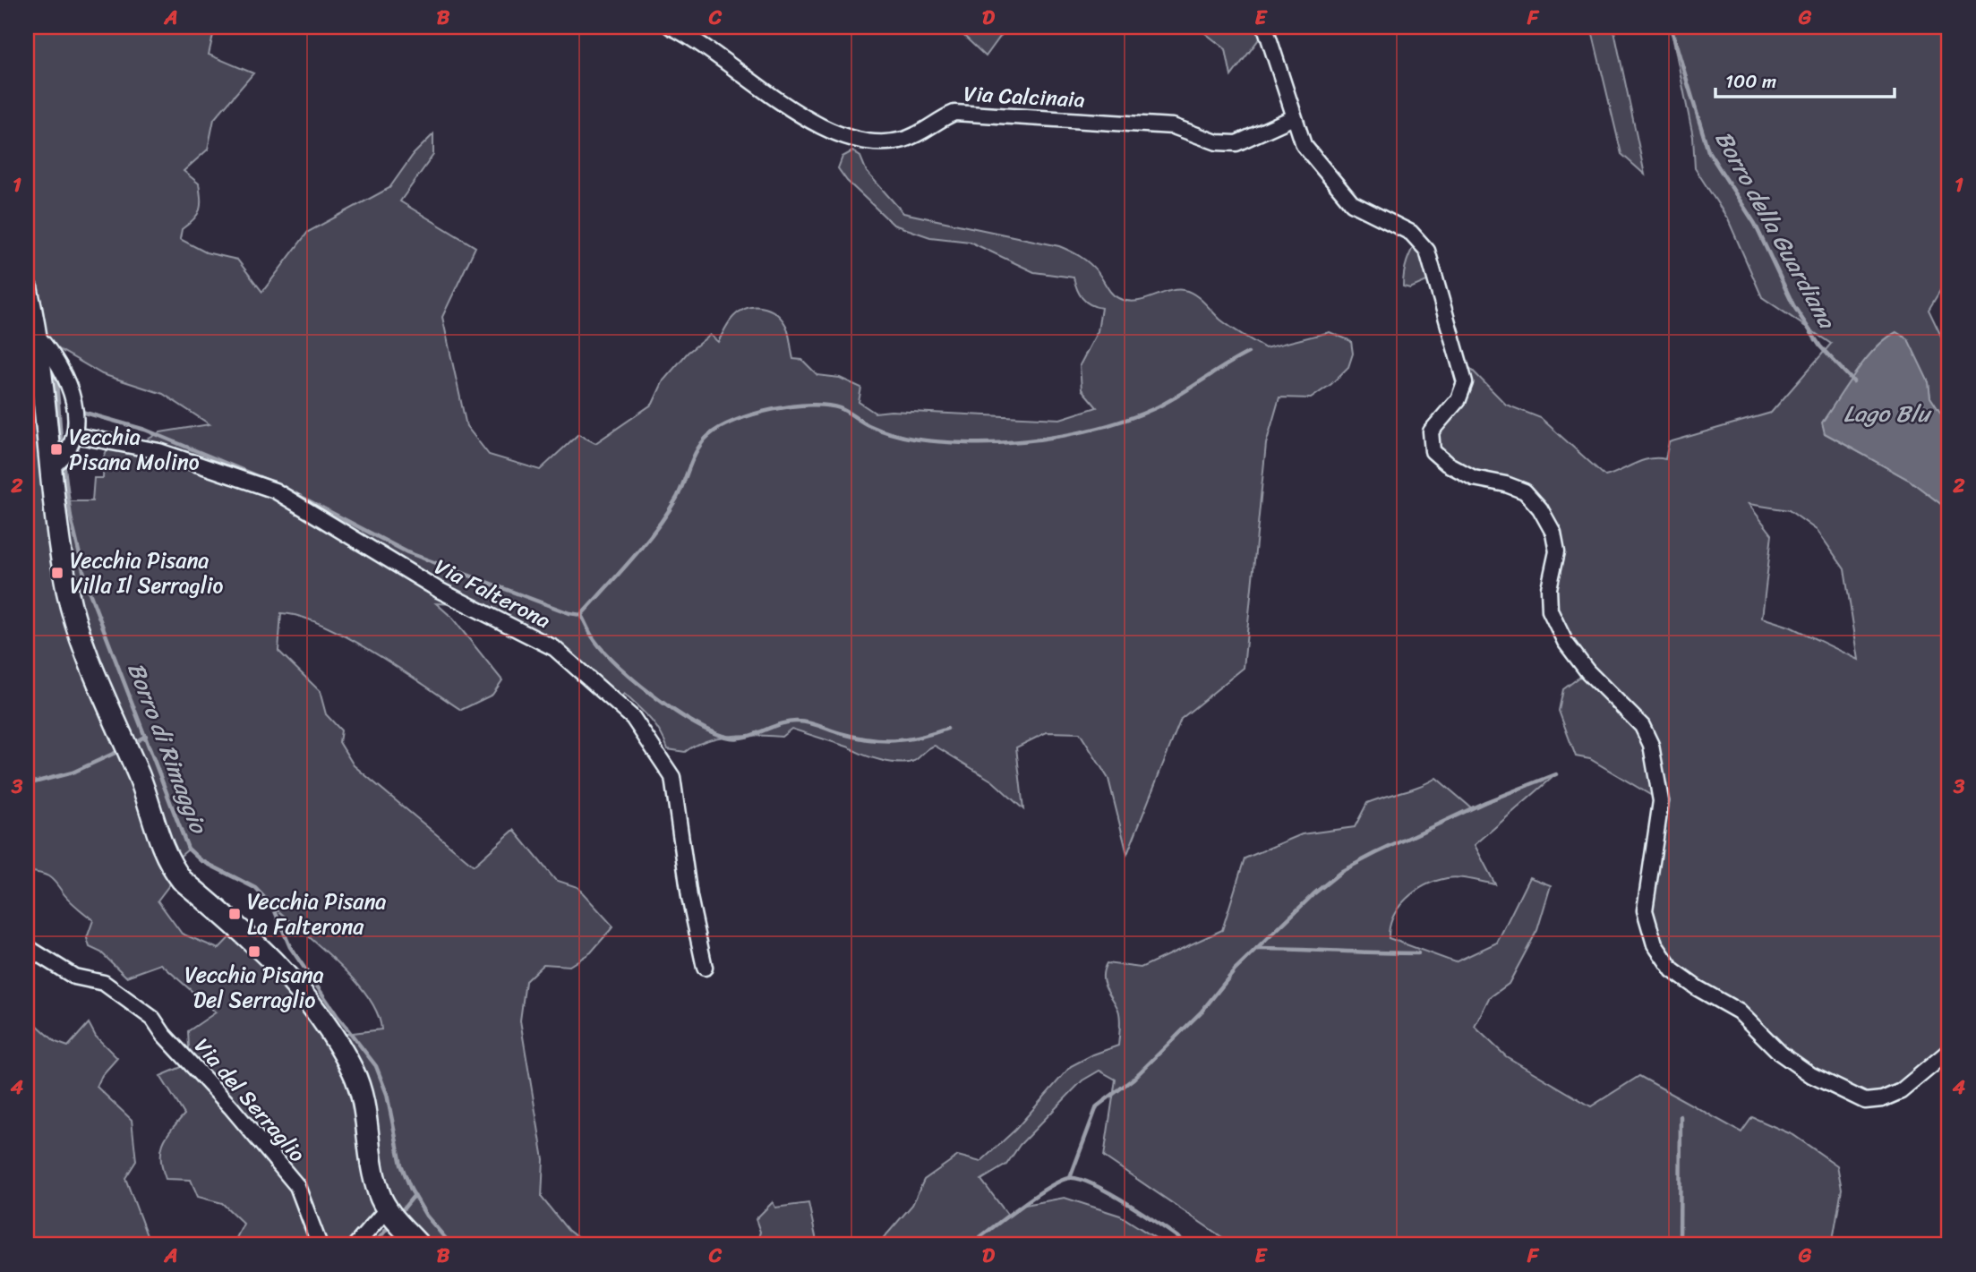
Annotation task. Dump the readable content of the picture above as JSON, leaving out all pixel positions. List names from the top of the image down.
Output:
{
  "streets": {
    "street": ["Via Calcinaia", "Via Falterona", "Via del Serraglio"]
  },
  "water": ["Borro della Guardiana", "Lago Blu", "Borro di Rimaggio"],
  "places": {
    "transit": [
      "Vecchia Pisana Molino",
      "Vecchia Pisana Villa Il Serraglio",
      "Vecchia Pisana La Falterona",
      "Vecchia Pisana Del Serraglio"
    ]
  },
  "scale_bar": "100 m",
  "grid": {
    "columns": [
      "A",
      "B",
      "C",
      "D",
      "E",
      "F",
      "G"
    ],
    "rows": [
      "1",
      "2",
      "3",
      "4"
    ]
  }
}
